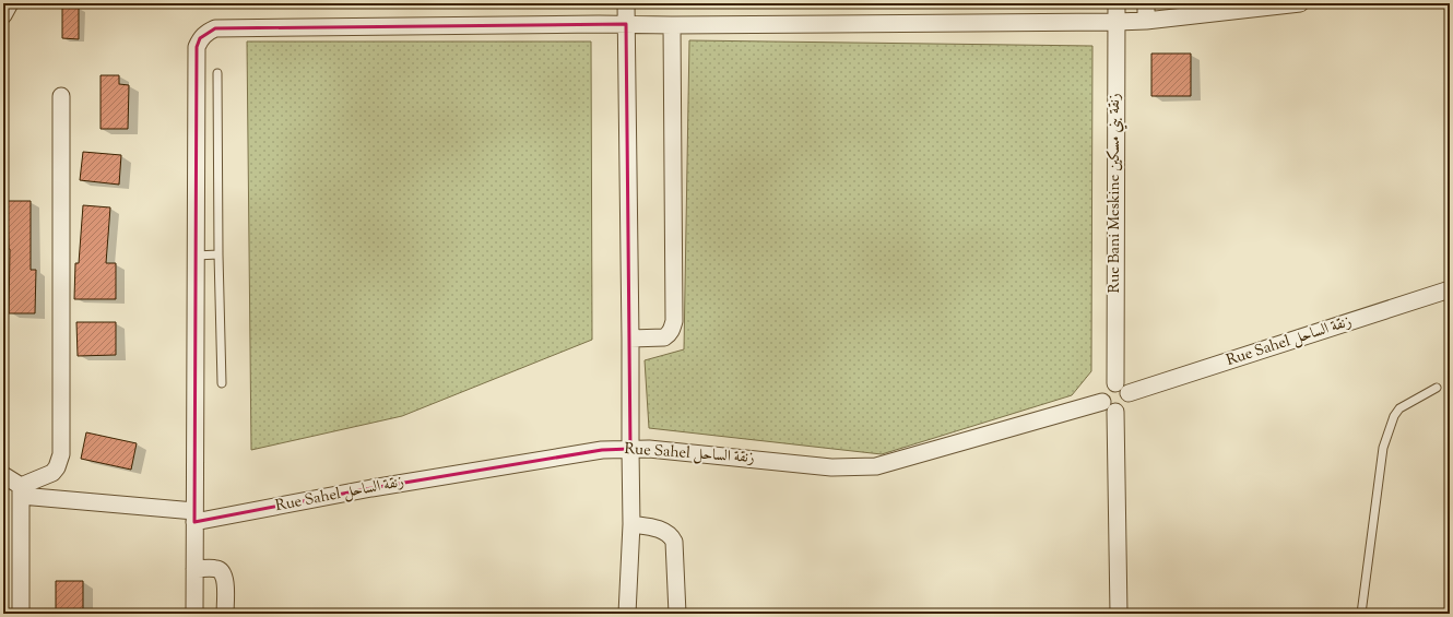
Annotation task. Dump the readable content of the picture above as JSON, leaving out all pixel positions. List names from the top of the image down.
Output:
{
  "streets": {
    "street": ["Rue Bani Meskine زنقة بني مسكين", "Rue Sahel زنقة الساحل"]
  },
  "crossings": [
    ["Rue Bani Meskine زنقة بني مسكين", "Rue Sahel زنقة الساحل"]
  ]
}
